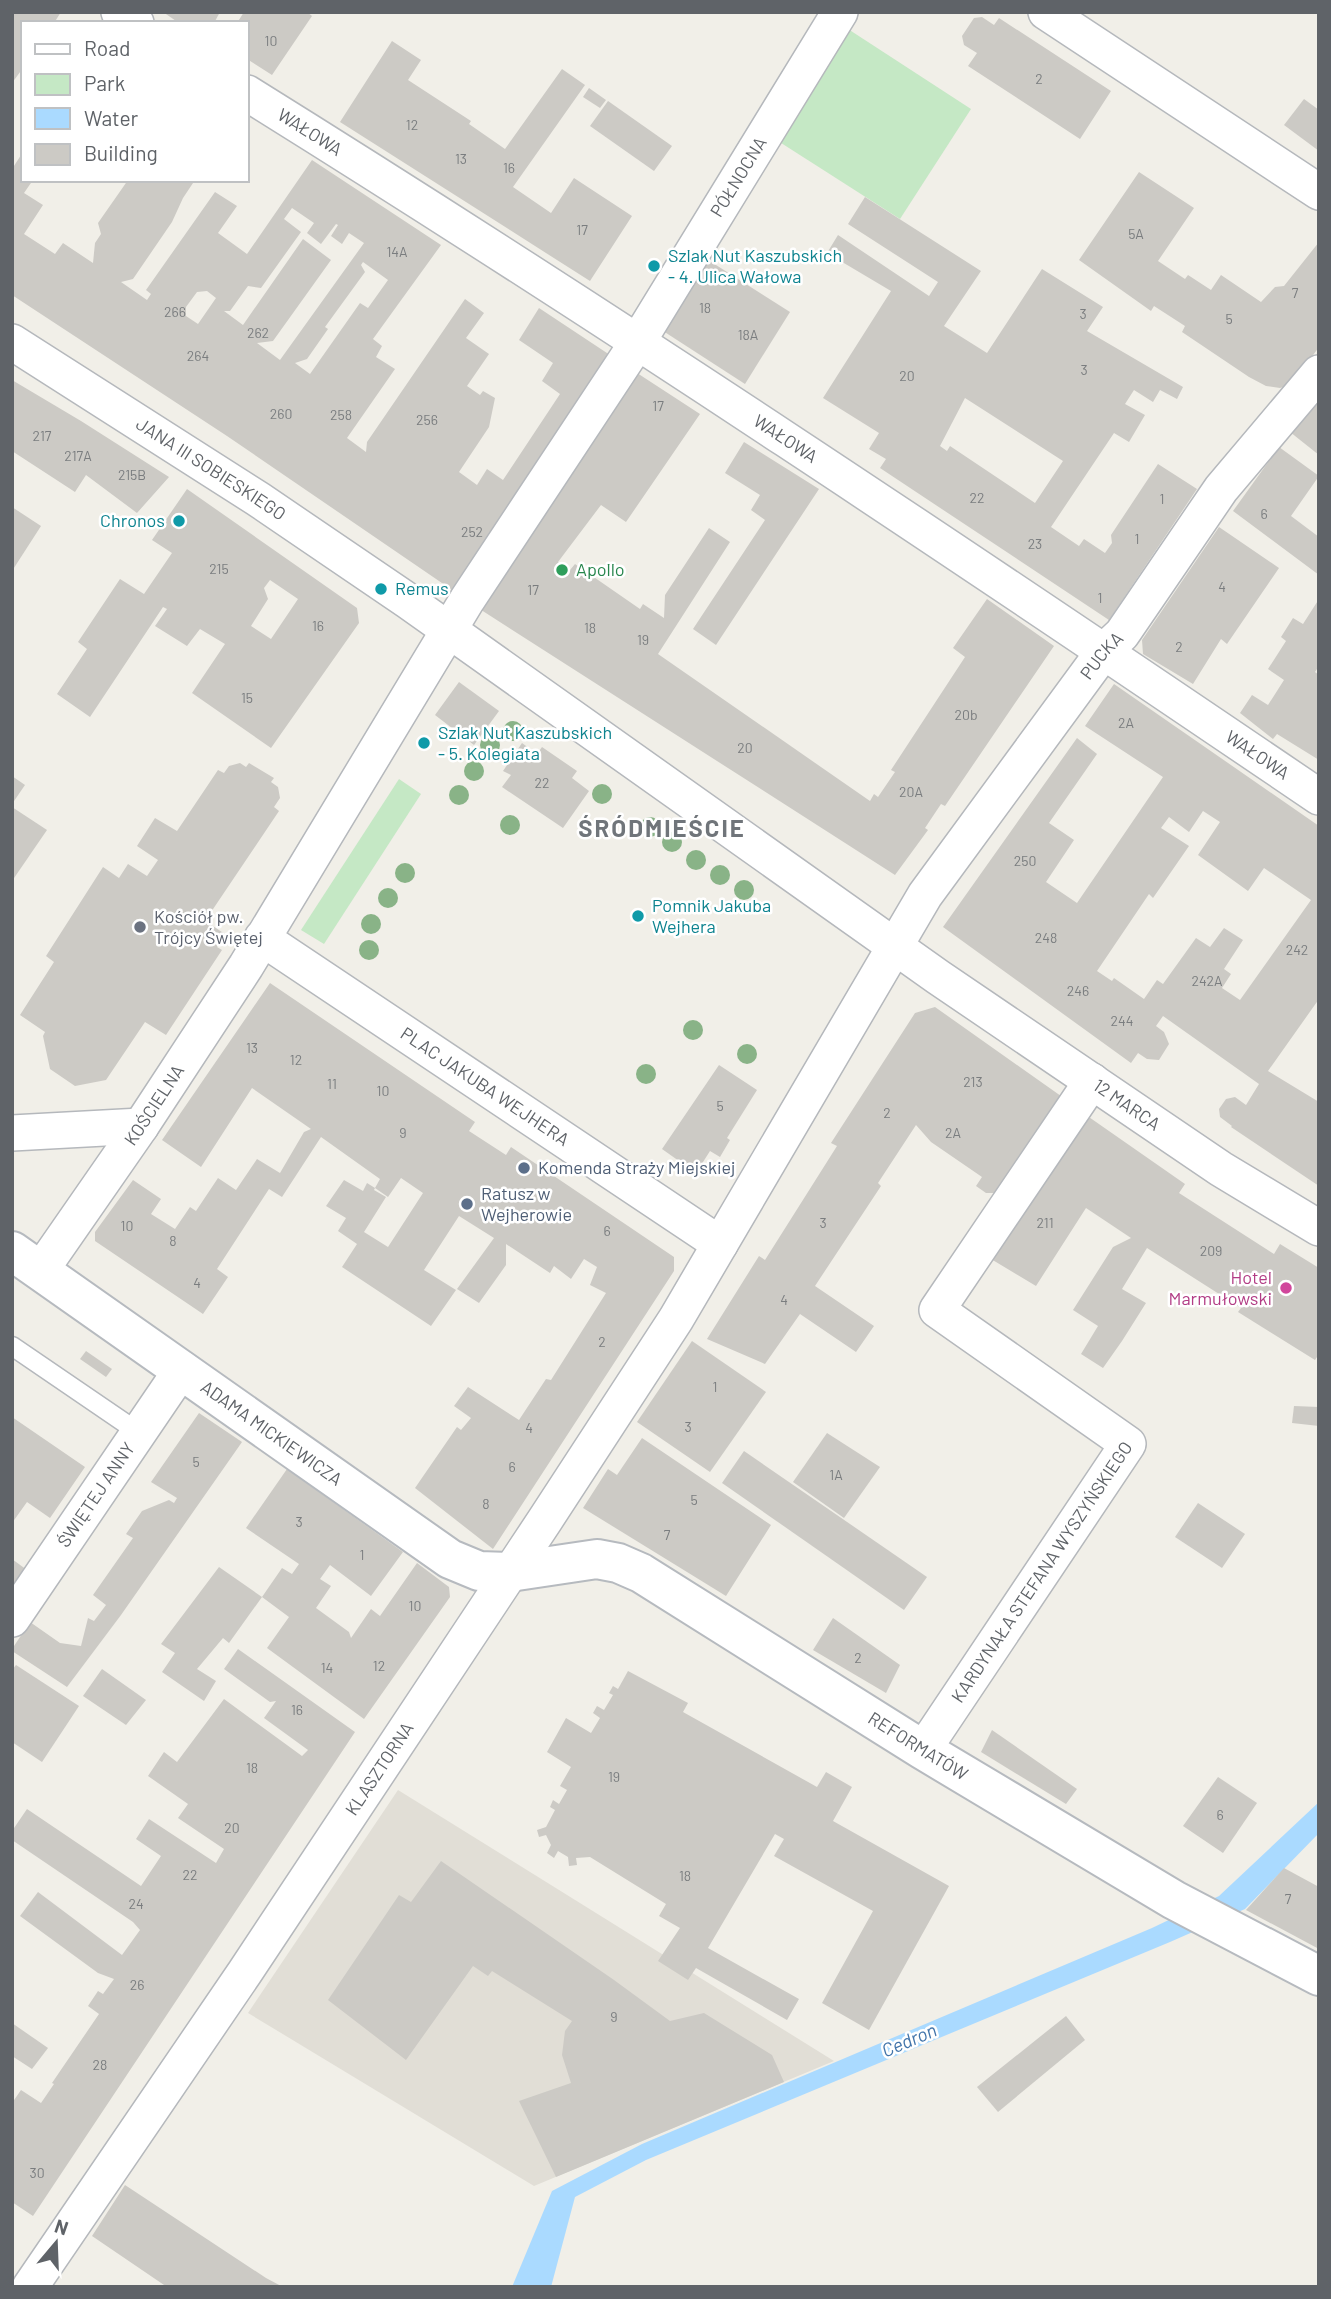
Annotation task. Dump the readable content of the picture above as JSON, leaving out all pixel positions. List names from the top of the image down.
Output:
{
  "streets": {
    "street": [
      "WAŁOWA",
      "PÓŁNOCNA",
      "JANA III SOBIESKIEGO",
      "PUCKA",
      "PLAC JAKUBA WEJHERA",
      "12 MARCA",
      "KOŚCIELNA",
      "ADAMA MICKIEWICZA",
      "ŚWIĘTEJ ANNY",
      "KARDYNAŁA STEFANA WYSZYŃSKIEGO",
      "REFORMATÓW",
      "KLASZTORNA"
    ]
  },
  "crossings": [
    ["WAŁOWA", "PÓŁNOCNA"],
    ["WAŁOWA", "PUCKA"],
    ["PÓŁNOCNA", "JANA III SOBIESKIEGO"],
    ["PUCKA", "12 MARCA"],
    ["PLAC JAKUBA WEJHERA", "KOŚCIELNA"],
    ["PLAC JAKUBA WEJHERA", "KLASZTORNA"],
    ["12 MARCA", "KARDYNAŁA STEFANA WYSZYŃSKIEGO"],
    ["KOŚCIELNA", "ADAMA MICKIEWICZA"],
    ["ADAMA MICKIEWICZA", "ŚWIĘTEJ ANNY"],
    ["ADAMA MICKIEWICZA", "REFORMATÓW"],
    ["ADAMA MICKIEWICZA", "KLASZTORNA"],
    ["KARDYNAŁA STEFANA WYSZYŃSKIEGO", "REFORMATÓW"],
    ["REFORMATÓW", "KLASZTORNA"]
  ],
  "districts": ["ŚRÓDMIEŚCIE"],
  "water": ["Cedron"],
  "places": [
    "Szlak Nut Kaszubskich - 4. Ulica Wałowa",
    "Chronos",
    "Apollo",
    "Remus",
    "Szlak Nut Kaszubskich - 5. Kolegiata",
    "Pomnik Jakuba Wejhera",
    "Kościół pw. Trójcy Świętej",
    "Komenda Straży Miejskiej",
    "Ratusz w Wejherowie",
    "Hotel Marmułowski"
  ],
  "house_numbers": [
    "10",
    "2",
    "12",
    "13",
    "16",
    "17",
    "5A",
    "14A",
    "7",
    "18",
    "266",
    "3",
    "5",
    "262",
    "18A",
    "264",
    "3",
    "20",
    "17",
    "260",
    "258",
    "256",
    "217",
    "217A",
    "215B",
    "22",
    "1",
    "6",
    "252",
    "1",
    "23",
    "215",
    "4",
    "17",
    "1",
    "16",
    "18",
    "19",
    "2",
    "15",
    "20b",
    "2A",
    "20",
    "22",
    "20A",
    "250",
    "248",
    "242",
    "242A",
    "246",
    "244",
    "13",
    "12",
    "213",
    "11",
    "10",
    "5",
    "2",
    "9",
    "2A",
    "3",
    "211",
    "10",
    "6",
    "8",
    "209",
    "4",
    "4",
    "2",
    "1",
    "3",
    "4",
    "5",
    "6",
    "1A",
    "5",
    "8",
    "3",
    "7",
    "1",
    "10",
    "2",
    "12",
    "14",
    "16",
    "18",
    "19",
    "6",
    "20",
    "22",
    "18",
    "7",
    "24",
    "26",
    "9",
    "28",
    "30"
  ],
  "legend": [
    "Road",
    "Park",
    "Water",
    "Building"
  ],
  "north": "top"
}
